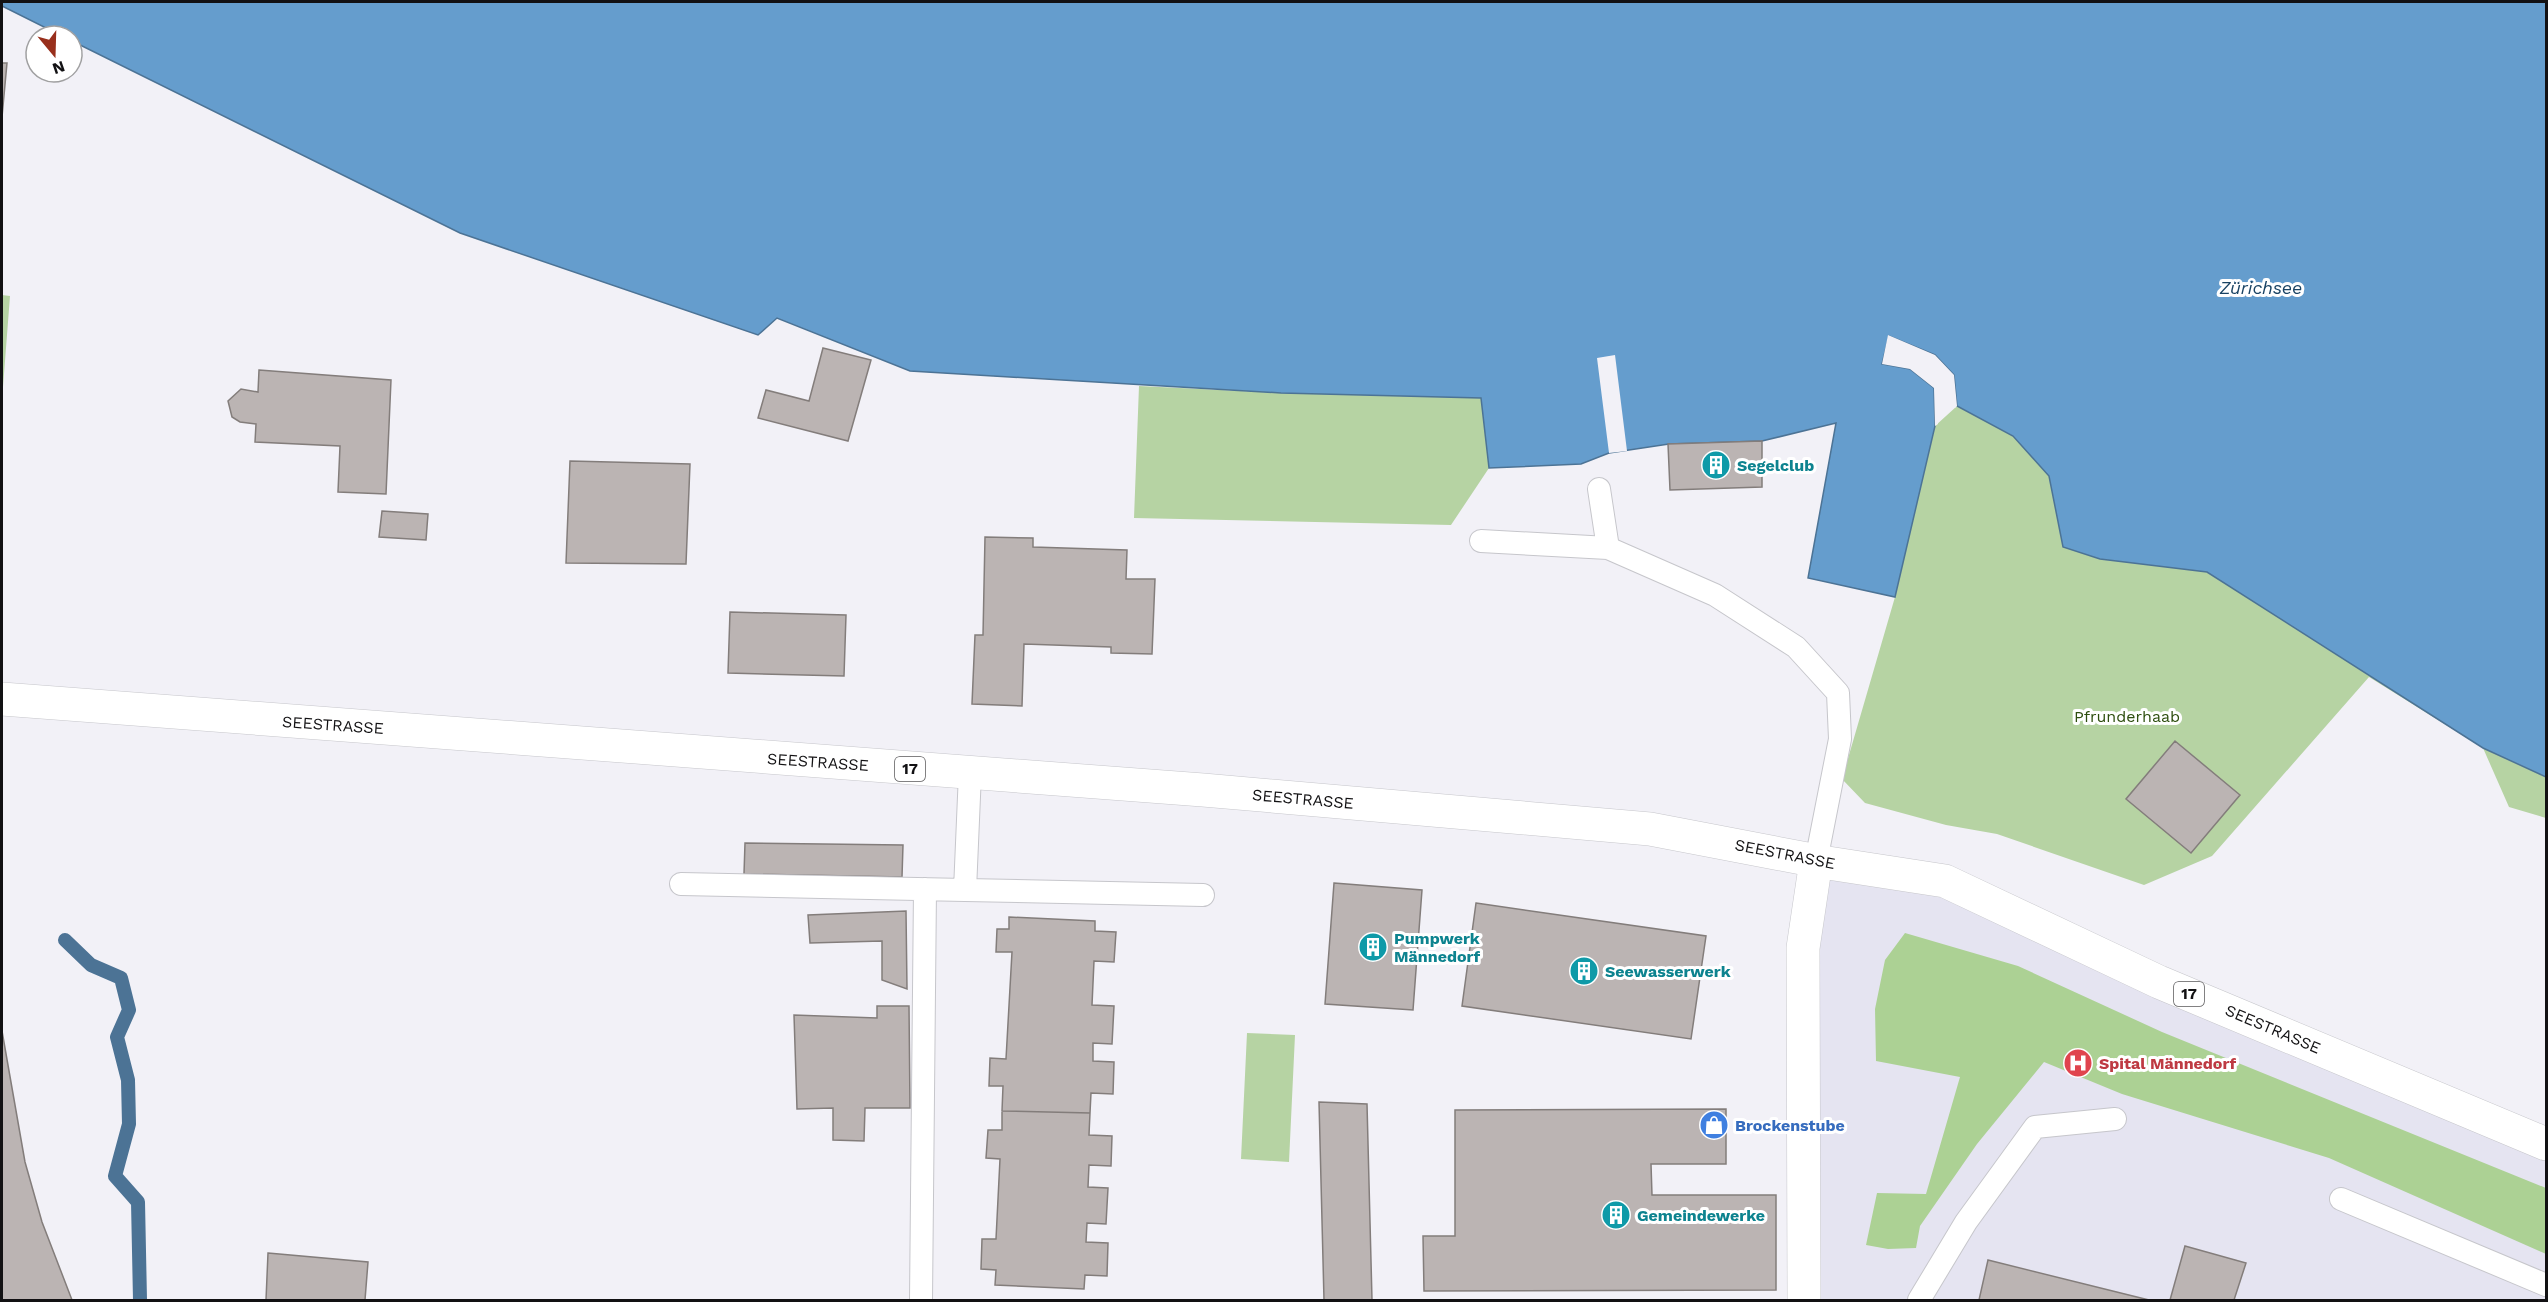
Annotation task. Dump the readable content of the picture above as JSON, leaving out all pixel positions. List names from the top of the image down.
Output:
{
  "streets": {
    "main road": ["SEESTRASSE", "17"]
  },
  "water": ["Zürichsee"],
  "parks": ["Pfrunderhaab"],
  "places": {
    "building": [
      "Segelclub",
      "Pumpwerk Männedorf",
      "Seewasserwerk",
      "Gemeindewerke"
    ],
    "hospital": ["Spital Männedorf"],
    "shop": ["Brockenstube"]
  },
  "north": "bottom"
}
